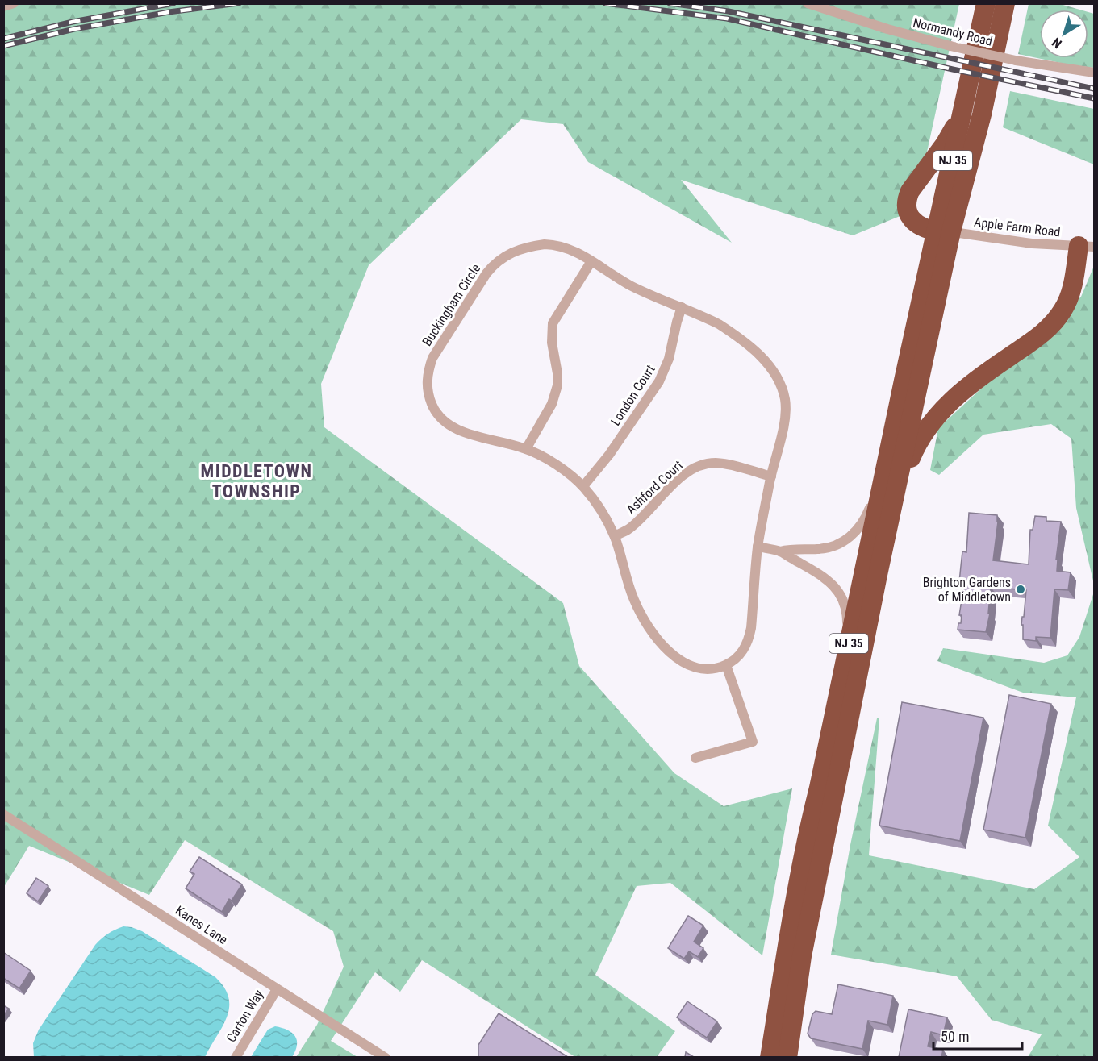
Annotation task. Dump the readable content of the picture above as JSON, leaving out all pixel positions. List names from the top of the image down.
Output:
{
  "streets": {
    "highway": ["NJ 35"],
    "street": [
      "Normandy Road",
      "Apple Farm Road",
      "Buckingham Circle",
      "London Court",
      "Ashford Court",
      "Kanes Lane",
      "Carton Way"
    ]
  },
  "crossings": [
    ["NJ 35", "Apple Farm Road"],
    ["Buckingham Circle", "London Court"],
    ["Buckingham Circle", "Ashford Court"],
    ["Kanes Lane", "Carton Way"]
  ],
  "districts": ["MIDDLETOWN TOWNSHIP"],
  "places": ["Brighton Gardens of Middletown"],
  "scale_bar": "50 m",
  "north": "bottom left"
}
